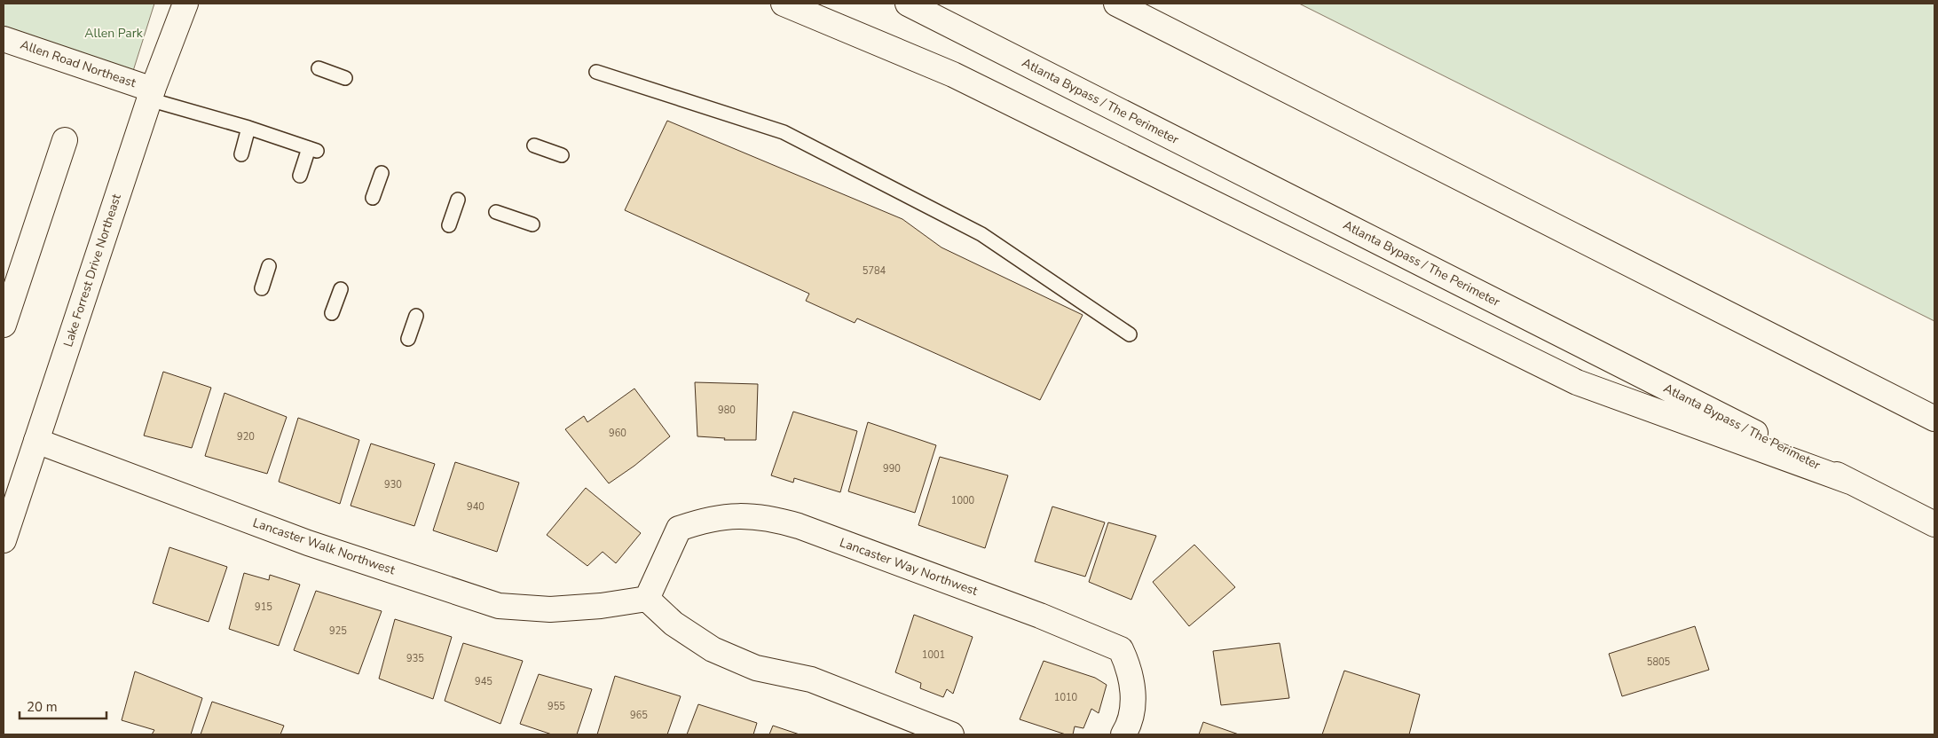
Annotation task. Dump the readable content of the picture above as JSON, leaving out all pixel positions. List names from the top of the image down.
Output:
{
  "streets": {
    "main road": [
      "Allen Road Northeast",
      "Atlanta Bypass / The Perimeter",
      "Lake Forrest Drive Northeast",
      "Lancaster Walk Northwest",
      "Lancaster Way Northwest"
    ]
  },
  "crossings": [
    ["Allen Road Northeast", "Lake Forrest Drive Northeast"],
    ["Lake Forrest Drive Northeast", "Lancaster Walk Northwest"],
    ["Lancaster Walk Northwest", "Lancaster Way Northwest"]
  ],
  "parks": ["Allen Park"],
  "house_numbers": [
    "5784",
    "980",
    "960",
    "920",
    "990",
    "930",
    "1000",
    "940",
    "915",
    "925",
    "1001",
    "935",
    "5805",
    "945",
    "1010",
    "955",
    "965"
  ],
  "scale_bar": "20 m"
}
